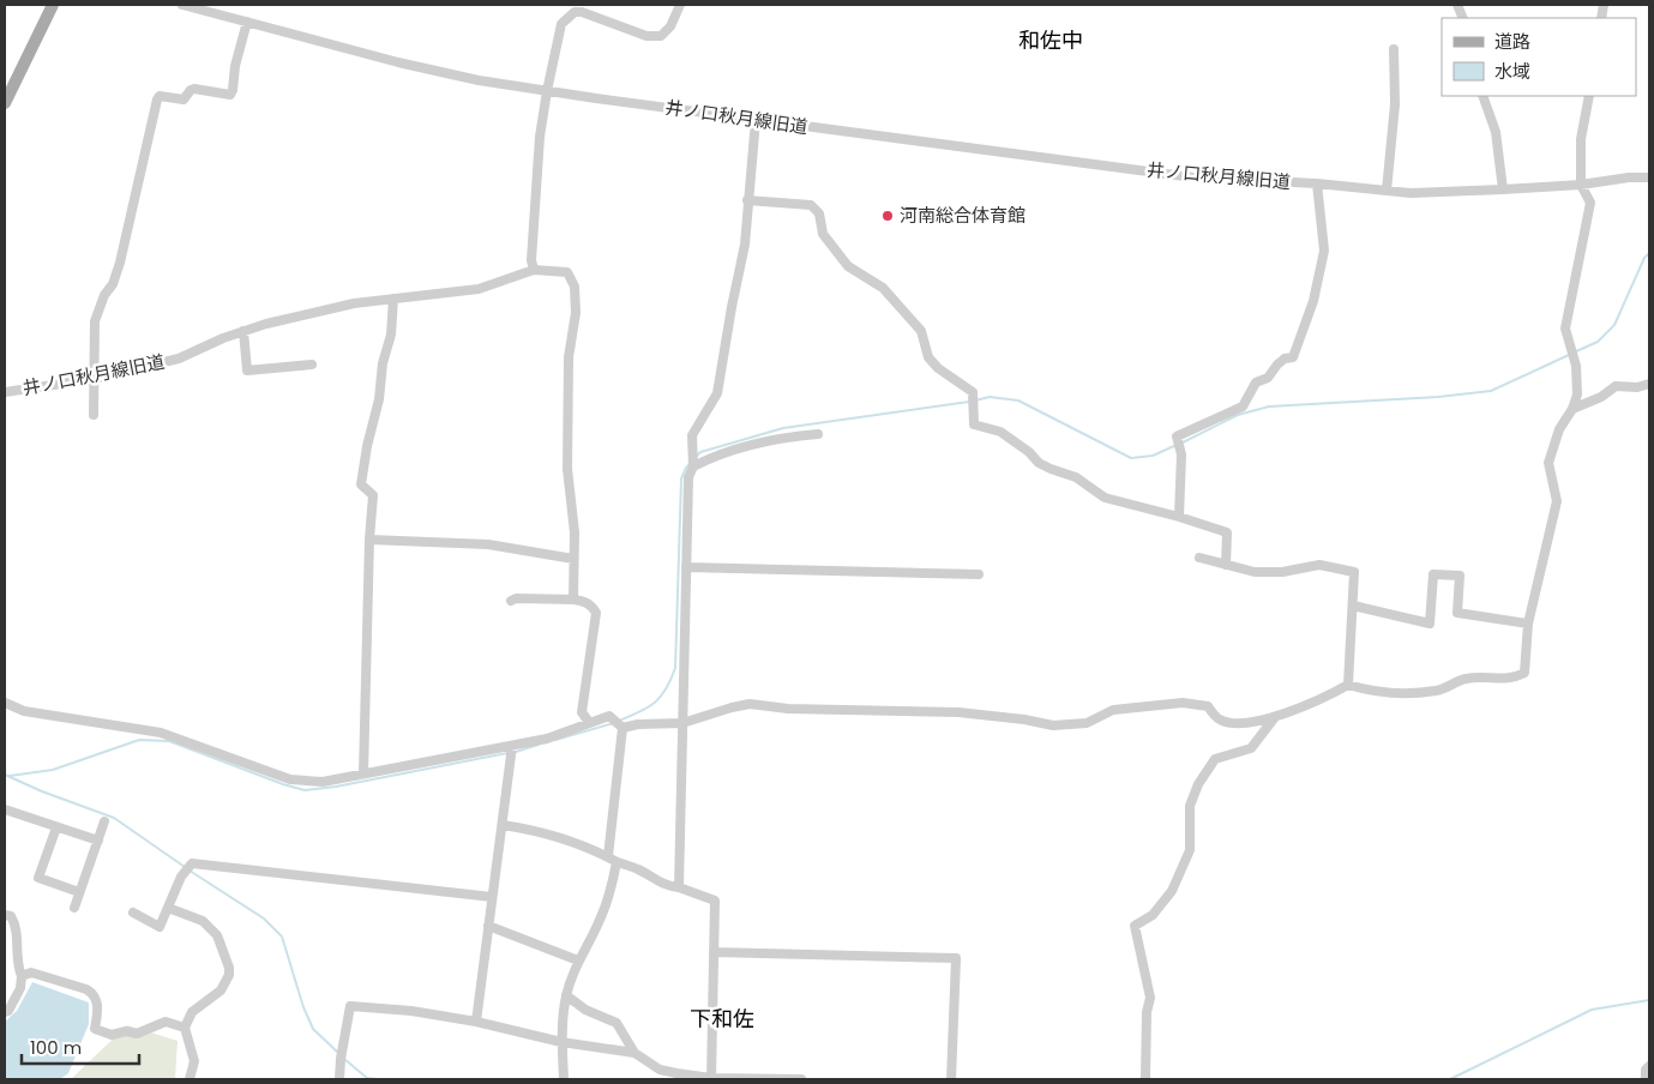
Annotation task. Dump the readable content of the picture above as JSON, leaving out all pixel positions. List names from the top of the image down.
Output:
{
  "streets": {
    "street": ["井ノ口秋月線旧道"]
  },
  "districts": ["和佐中", "下和佐"],
  "places": ["河南総合体育館"],
  "legend": ["道路", "水域"],
  "scale_bar": "100 m"
}
